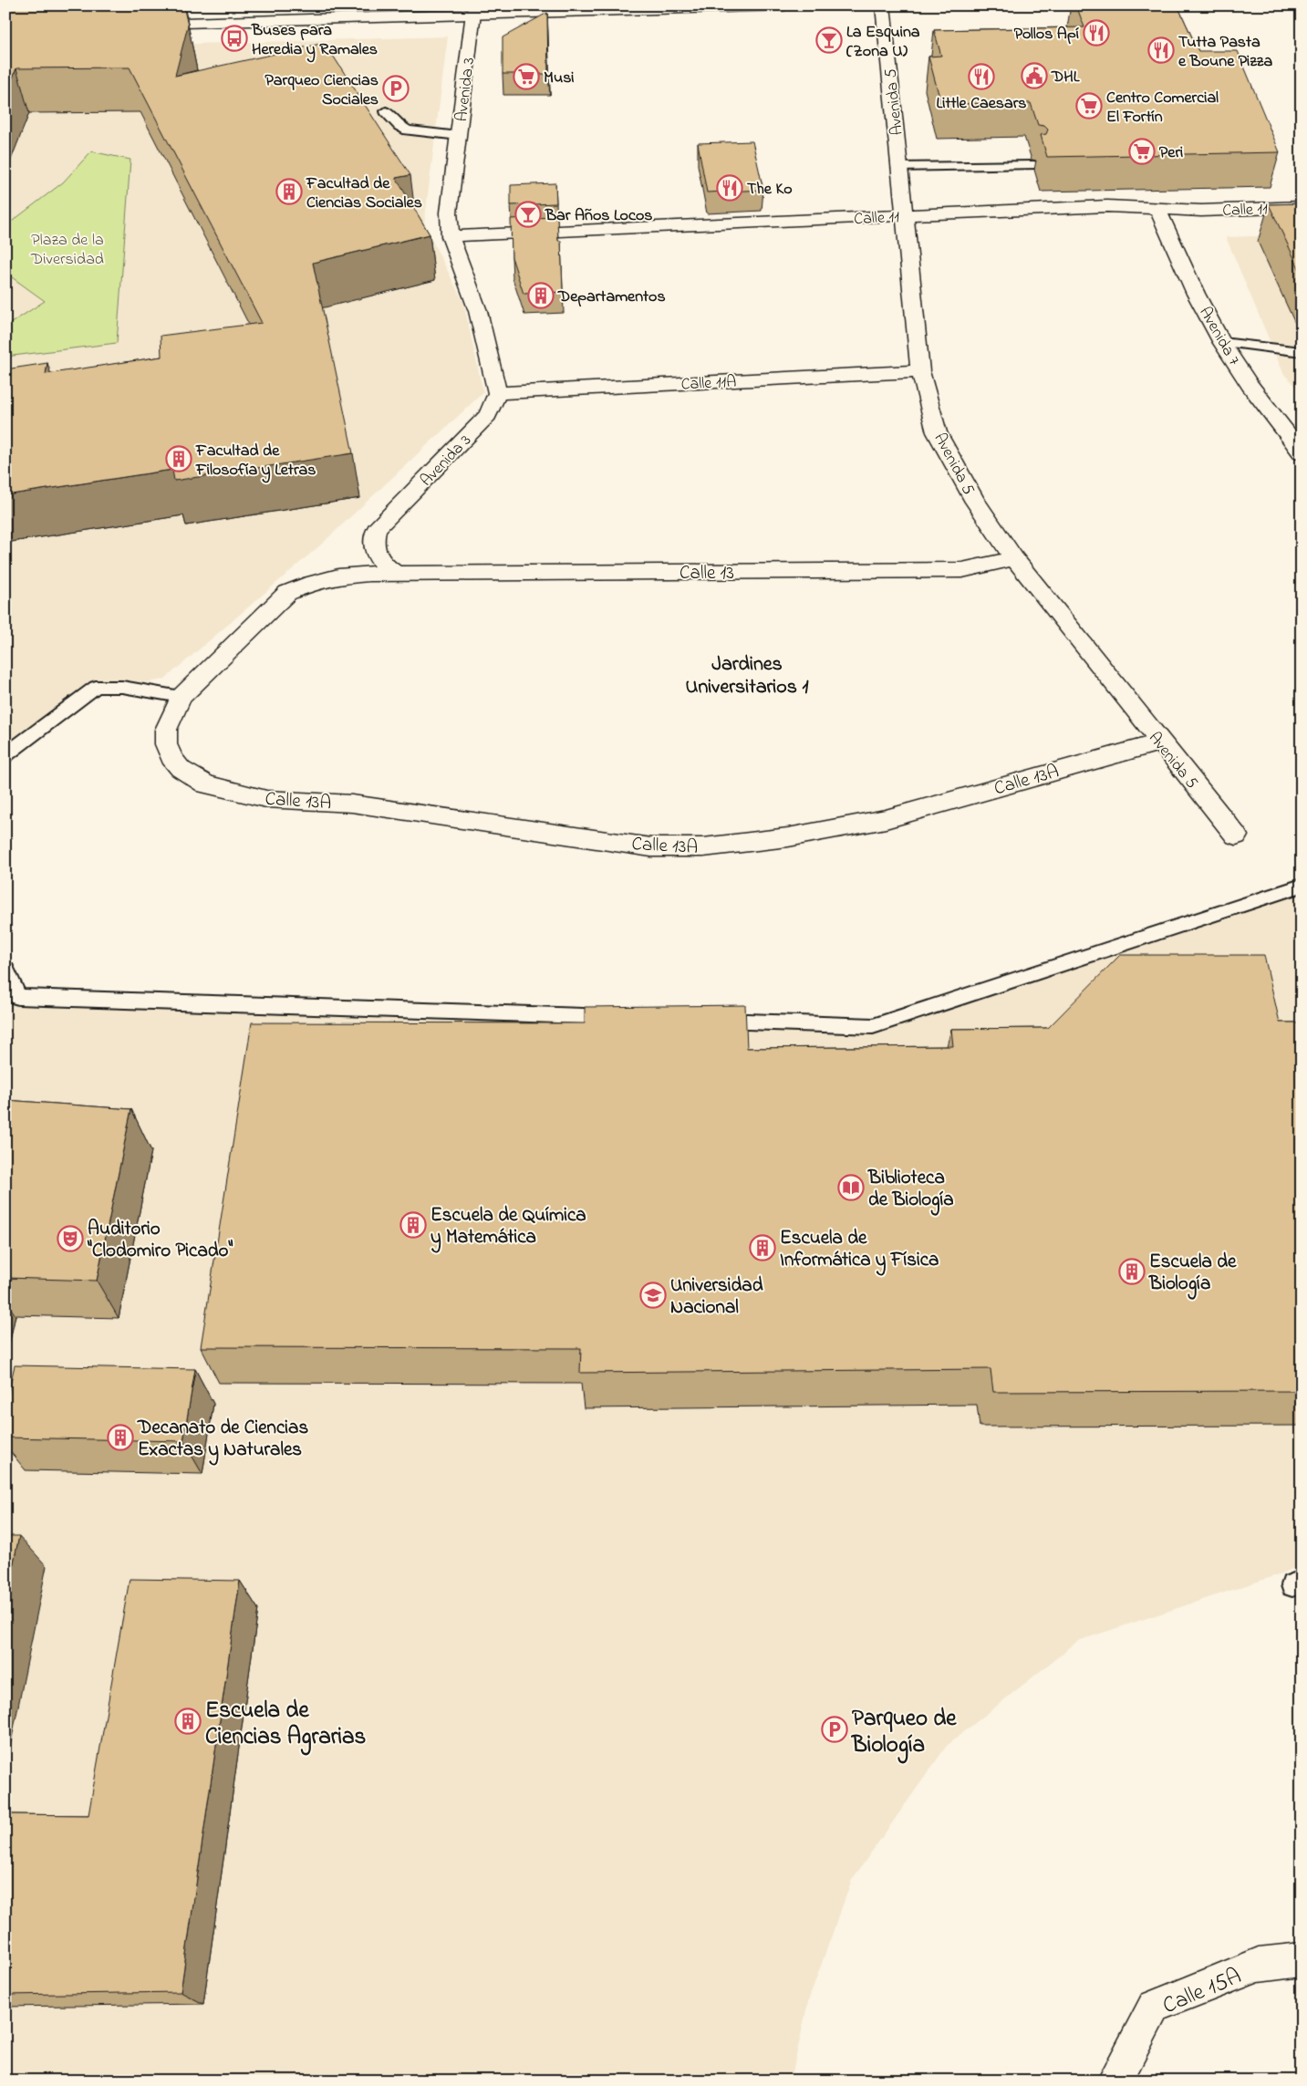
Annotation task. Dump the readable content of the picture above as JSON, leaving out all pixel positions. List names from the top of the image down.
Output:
{
  "streets": {
    "street": [
      "Avenida 3",
      "Avenida 5",
      "Calle 11",
      "Avenida 7",
      "Calle 11A",
      "Calle 13",
      "Calle 13A",
      "Calle 15A"
    ]
  },
  "crossings": [
    ["Avenida 3", "Calle 11"],
    ["Avenida 3", "Calle 11A"],
    ["Avenida 3", "Calle 13"],
    ["Avenida 5", "Calle 11"],
    ["Avenida 5", "Calle 11A"],
    ["Avenida 5", "Calle 13"],
    ["Avenida 5", "Calle 13A"],
    ["Calle 11", "Avenida 7"]
  ],
  "districts": ["Jardines Universitarios 1"],
  "parks": ["Plaza de la Diversidad"],
  "places": {
    "restaurant": [
      "Pollos Apí",
      "Tutta Pasta e Boune Pizza",
      "Little Caesars",
      "The Ko"
    ],
    "bus stop": ["Buses para Heredia y Ramales"],
    "bar": ["La Esquina (Zona U)", "Bar Años Locos"],
    "public building": ["DHL"],
    "supermarket": ["Musi", "Centro Comercial El Fortín", "Peri"],
    "parking": ["Parqueo Ciencias Sociales", "Parqueo de Biología"],
    "building": [
      "Facultad de Ciencias Sociales",
      "Departamentos",
      "Facultad de Filosofía y Letras",
      "Escuela de Química y Matemática",
      "Escuela de Informática y Física",
      "Escuela de Biología",
      "Decanato de Ciencias Exactas y Naturales",
      "Escuela de Ciencias Agrarias"
    ],
    "library": ["Biblioteca de Biología"],
    "theatre": ["Auditorio \"Clodomiro Picado\""],
    "school or university": ["Universidad Nacional"]
  }
}
